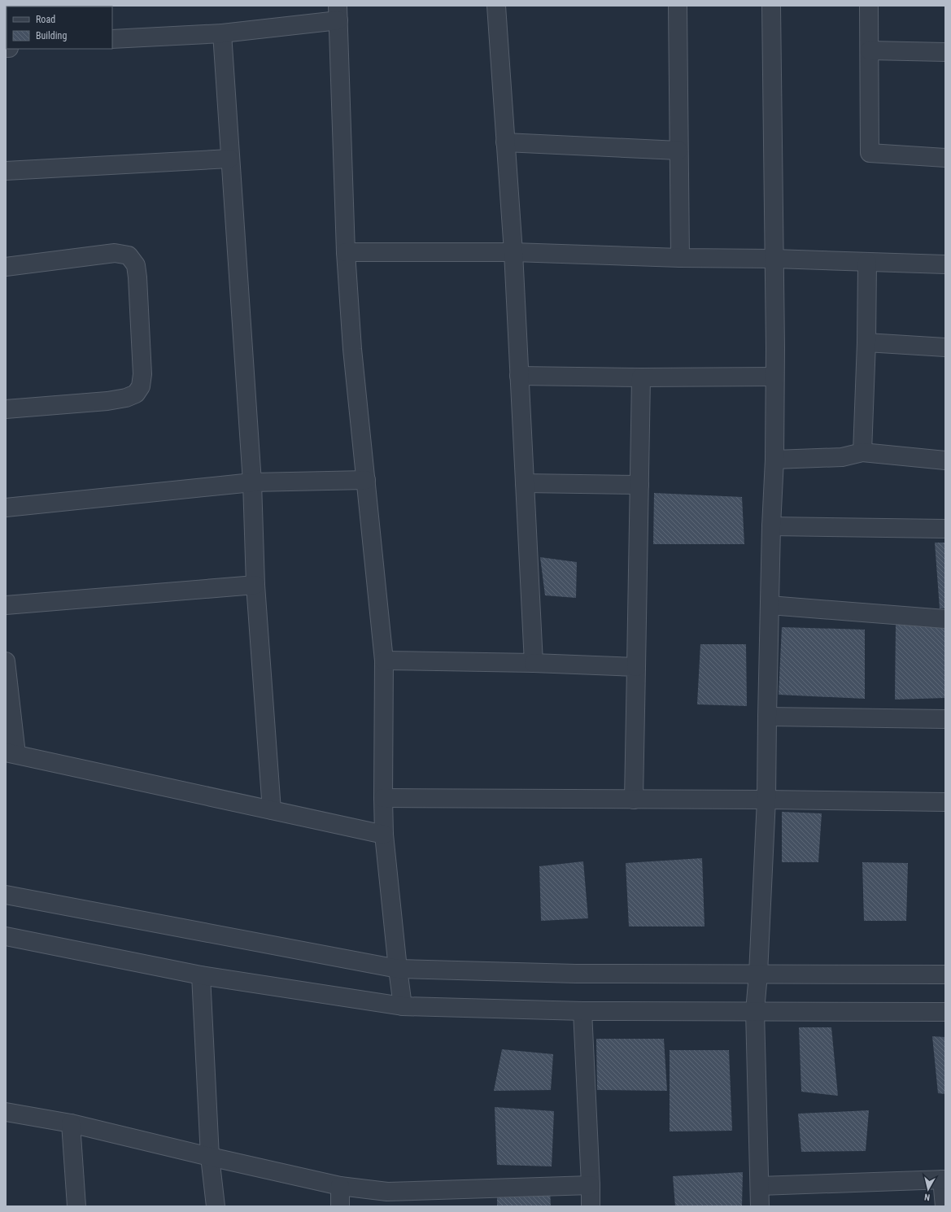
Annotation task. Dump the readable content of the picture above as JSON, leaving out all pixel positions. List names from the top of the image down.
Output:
{
  "legend": ["Road", "Building"],
  "north": "bottom"
}
